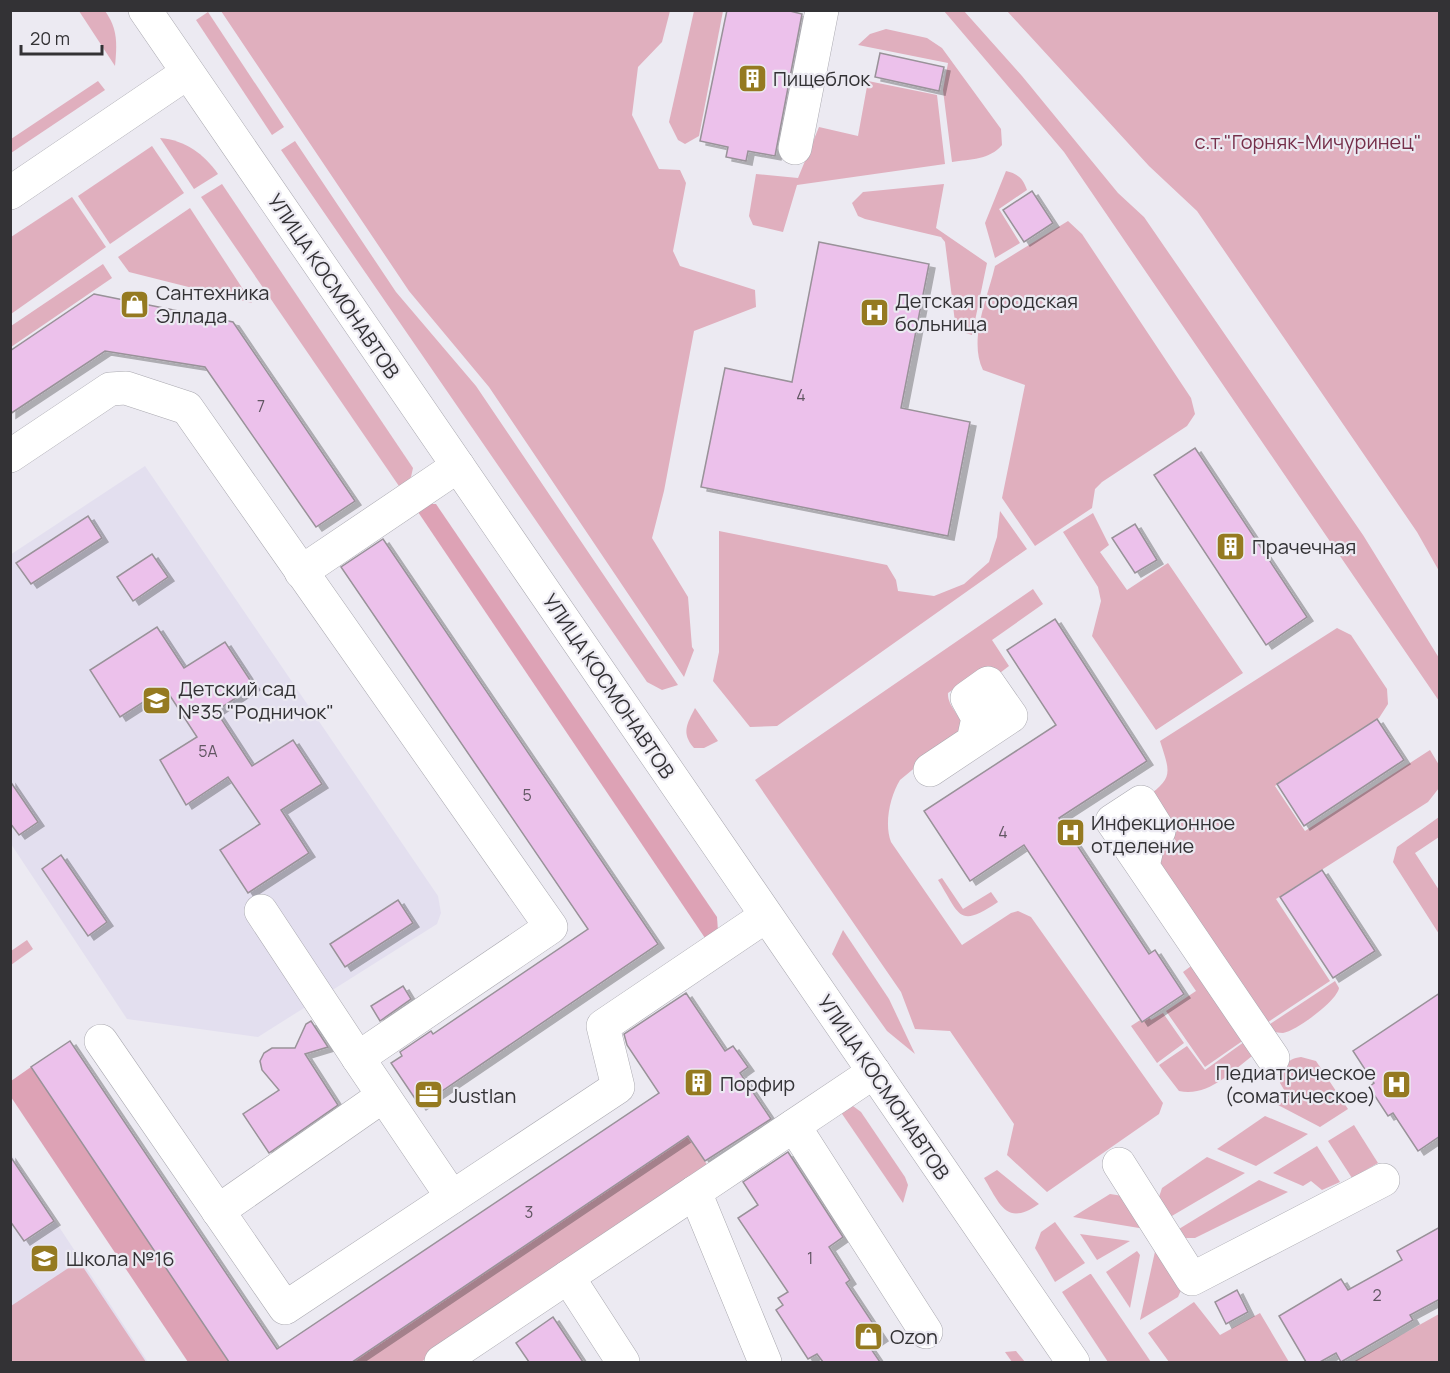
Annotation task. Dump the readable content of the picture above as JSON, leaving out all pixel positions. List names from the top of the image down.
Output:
{
  "streets": {
    "main road": ["УЛИЦА КОСМОНАВТОВ"]
  },
  "parks": ["с.т.\"Горняк-Мичуринец\""],
  "places": {
    "building": ["Пищеблок", "Прачечная", "Порфир"],
    "shop": ["Сантехника Эллада", "Ozon"],
    "hospital": ["Детская городская больница", "Инфекционное отделение", "Педиатрическое (соматическое)"],
    "school or university": ["Детский сад №35 \"Родничок\"", "Школа №16"],
    "office": ["Justlan"]
  },
  "house_numbers": [
    "4",
    "7",
    "5А",
    "5",
    "4",
    "3",
    "1",
    "2"
  ],
  "scale_bar": "20 m"
}
